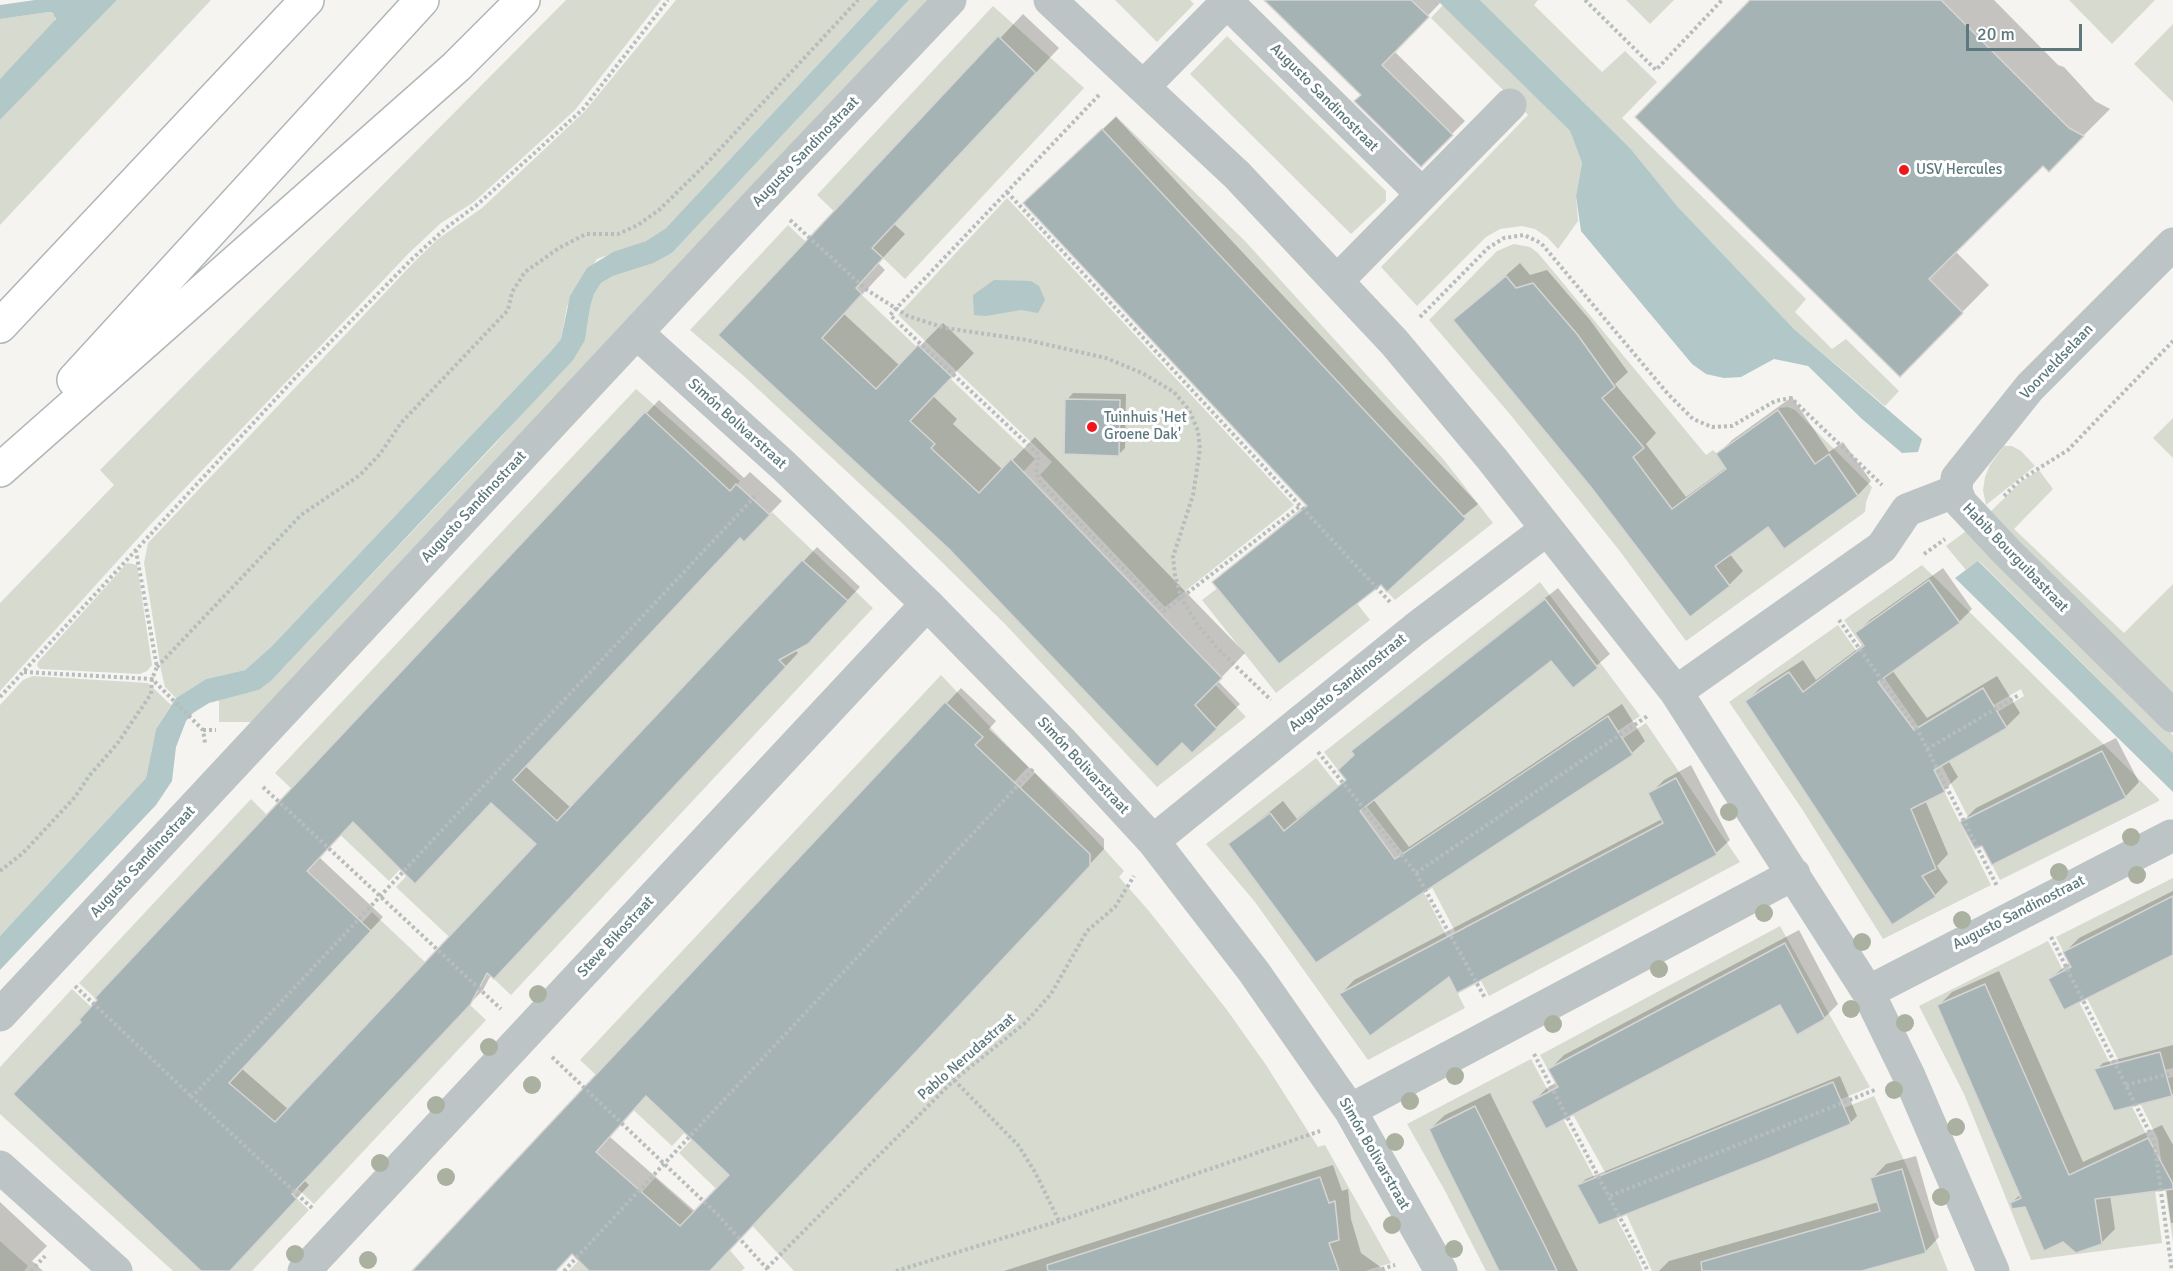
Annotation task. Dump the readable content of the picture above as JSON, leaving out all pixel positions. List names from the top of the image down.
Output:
{
  "streets": {
    "street": [
      "Augusto Sandinostraat",
      "Voorveldselaan",
      "Simón Bolivarstraat",
      "Habib Bourguibastraat",
      "Steve Bikostraat"
    ],
    "path": ["Pablo Nerudastraat"]
  },
  "crossings": [
    ["Augusto Sandinostraat", "Simón Bolivarstraat"],
    ["Augusto Sandinostraat", "Pablo Nerudastraat"],
    ["Voorveldselaan", "Habib Bourguibastraat"],
    ["Simón Bolivarstraat", "Steve Bikostraat"],
    ["Simón Bolivarstraat", "Pablo Nerudastraat"]
  ],
  "places": ["USV Hercules", "Tuinhuis 'Het Groene Dak'"],
  "scale_bar": "20 m"
}
